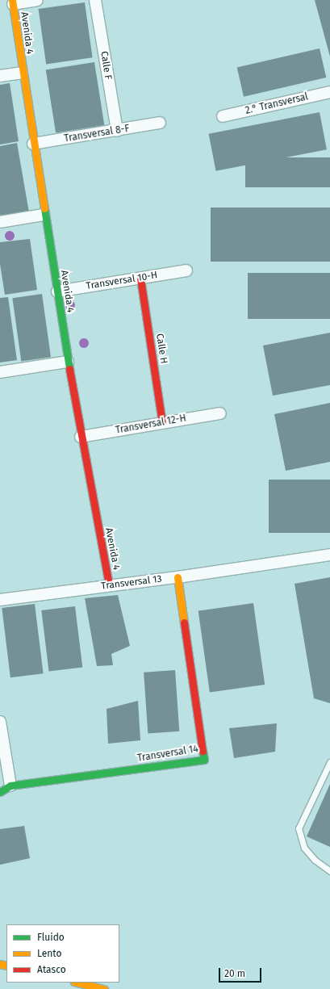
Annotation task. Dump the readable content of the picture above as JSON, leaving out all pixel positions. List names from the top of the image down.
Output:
{
  "streets": {
    "main road": ["Avenida 4", "Calle H", "Transversal 14"],
    "street": [
      "Calle F",
      "2.° Transversal",
      "Transversal 8-F",
      "Transversal 10-H",
      "Transversal 12-H",
      "Transversal 13"
    ]
  },
  "crossings": [
    ["Avenida 4", "Transversal 8-F"],
    ["Avenida 4", "Transversal 10-H"],
    ["Avenida 4", "Transversal 12-H"],
    ["Avenida 4", "Transversal 13"],
    ["Calle F", "Transversal 8-F"],
    ["Transversal 10-H", "Calle H"],
    ["Calle H", "Transversal 12-H"],
    ["Transversal 13", "Transversal 14"]
  ],
  "legend": ["Fluido", "Lento", "Atasco"],
  "scale_bar": "20 m"
}
